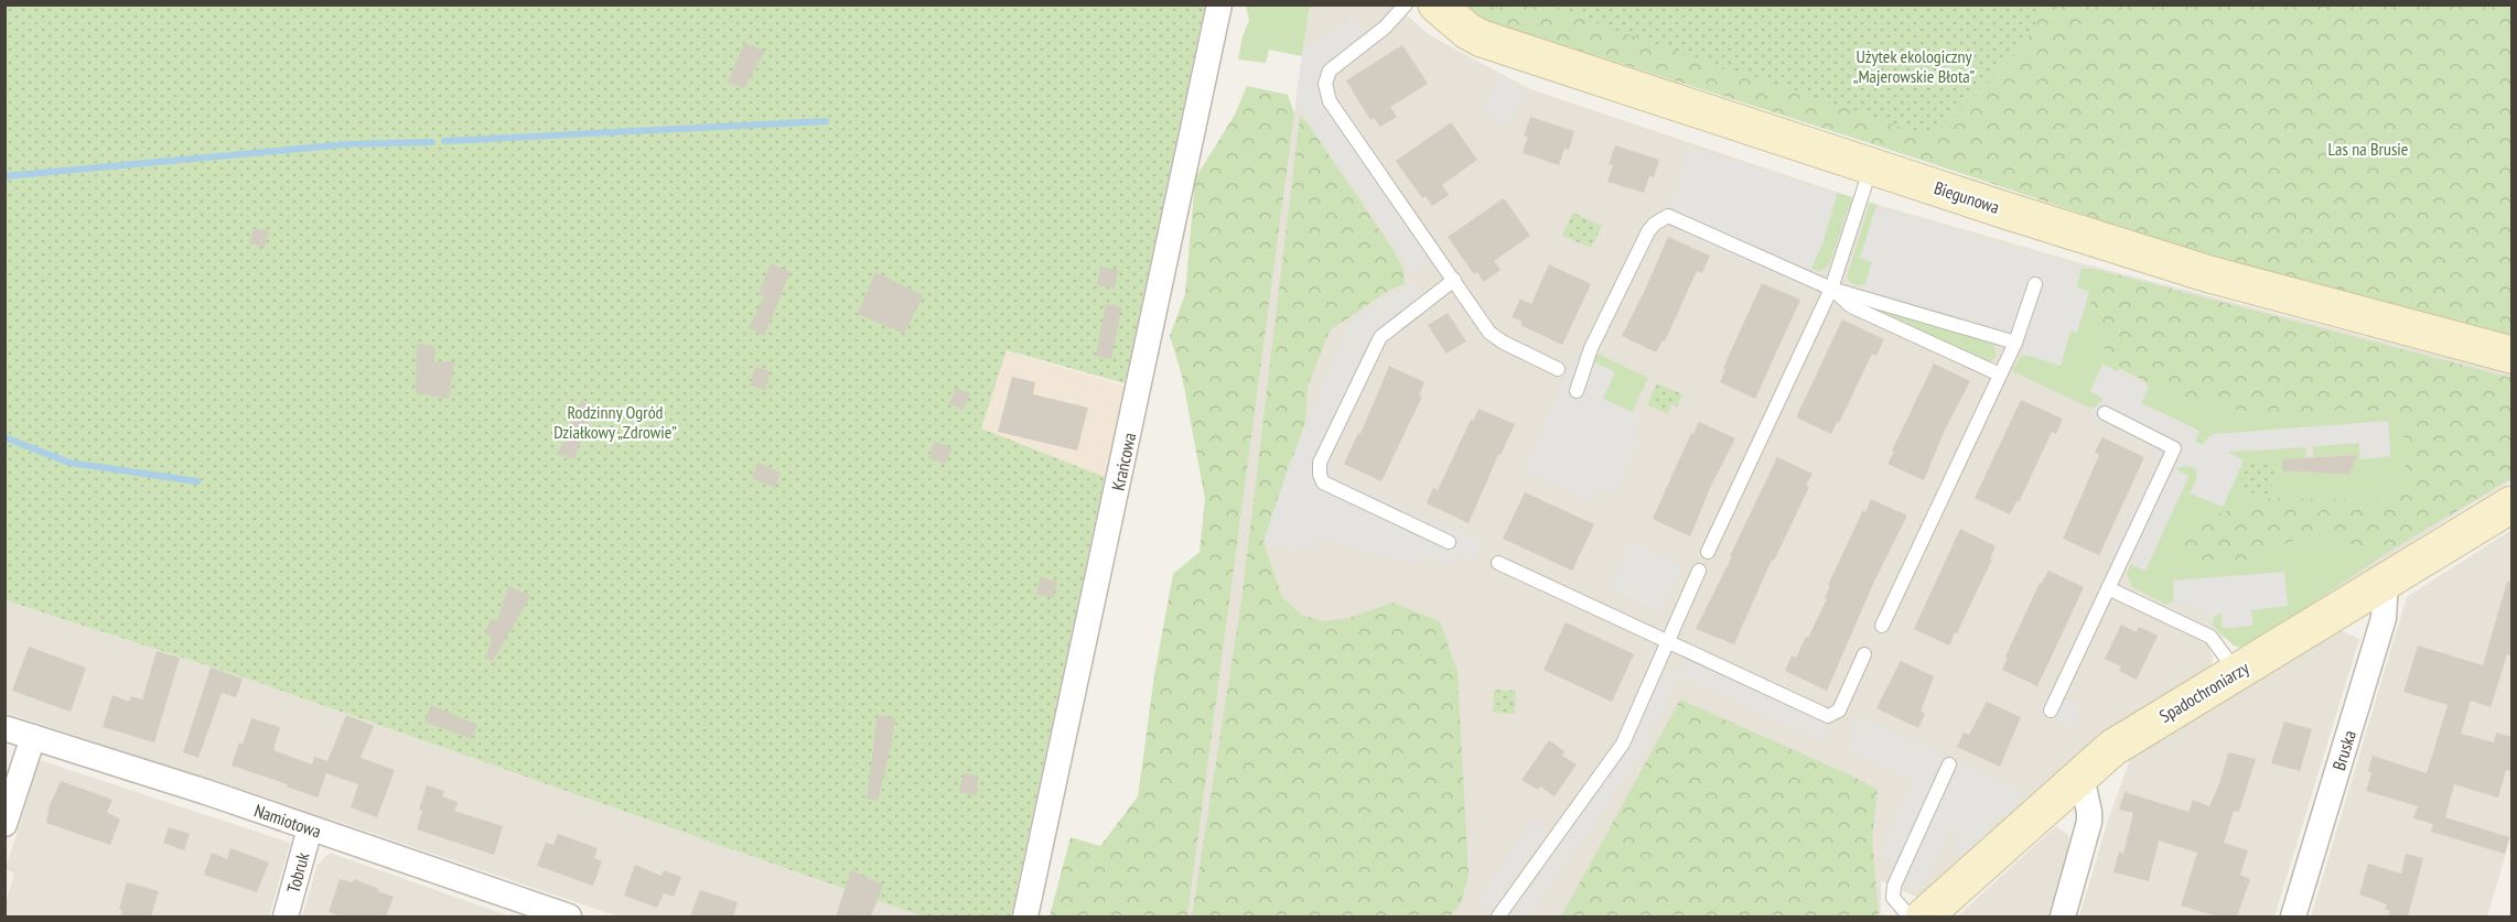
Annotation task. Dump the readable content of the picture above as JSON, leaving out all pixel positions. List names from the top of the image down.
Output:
{
  "streets": {
    "street": [
      "Biegunowa",
      "Krańcowa",
      "Spadochroniarzy",
      "Bruska",
      "Namiotowa",
      "Tobruk"
    ]
  },
  "crossings": [
    ["Spadochroniarzy", "Bruska"],
    ["Namiotowa", "Tobruk"]
  ],
  "parks": ["Użytek ekologiczny „Majerowskie Błota”", "Las na Brusie", "Rodzinny Ogród Działkowy „Zdrowie”"]
}
